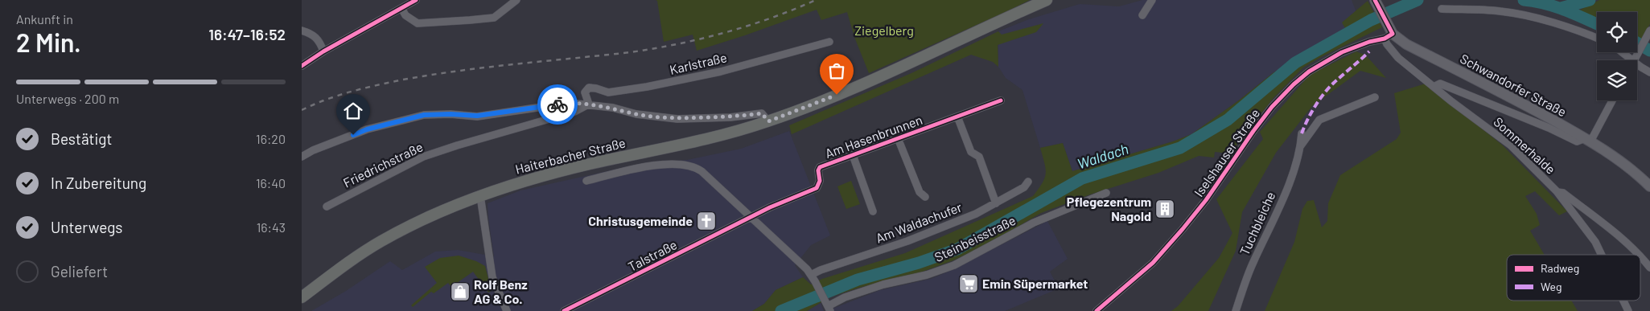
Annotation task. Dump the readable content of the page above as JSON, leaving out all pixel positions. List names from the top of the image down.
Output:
{
  "streets": {
    "main road": ["Schwandorfer Straße", "Haiterbacher Straße"],
    "street": [
      "Karlstraße",
      "Am Hasenbrunnen",
      "Sommerhalde",
      "Iselshauser Straße",
      "Friedrichstraße",
      "Am Waldachufer",
      "Tuchbleiche",
      "Steinbeisstraße",
      "Talstraße"
    ]
  },
  "crossings": [
    ["Karlstraße", "Friedrichstraße"],
    ["Schwandorfer Straße", "Sommerhalde"],
    ["Schwandorfer Straße", "Iselshauser Straße"],
    ["Am Hasenbrunnen", "Talstraße"],
    ["Sommerhalde", "Iselshauser Straße"]
  ],
  "water": ["Waldach"],
  "parks": ["Ziegelberg"],
  "places": {
    "building": ["Pflegezentrum Nagold"],
    "church": ["Christusgemeinde"],
    "supermarket": ["Emin Süpermarket"],
    "shop": ["Rolf Benz AG & Co."]
  },
  "legend": ["Radweg", "Weg"],
  "page": {
    "heading": ["2 Min.", "Ankunft in", "16:47–16:52"],
    "bar": "Unterwegs · 200 m",
    "list": [
      ["Bestätigt", "16:20"],
      ["In Zubereitung", "16:40"],
      ["Unterwegs", "16:43"],
      "Geliefert"
    ]
  }
}
